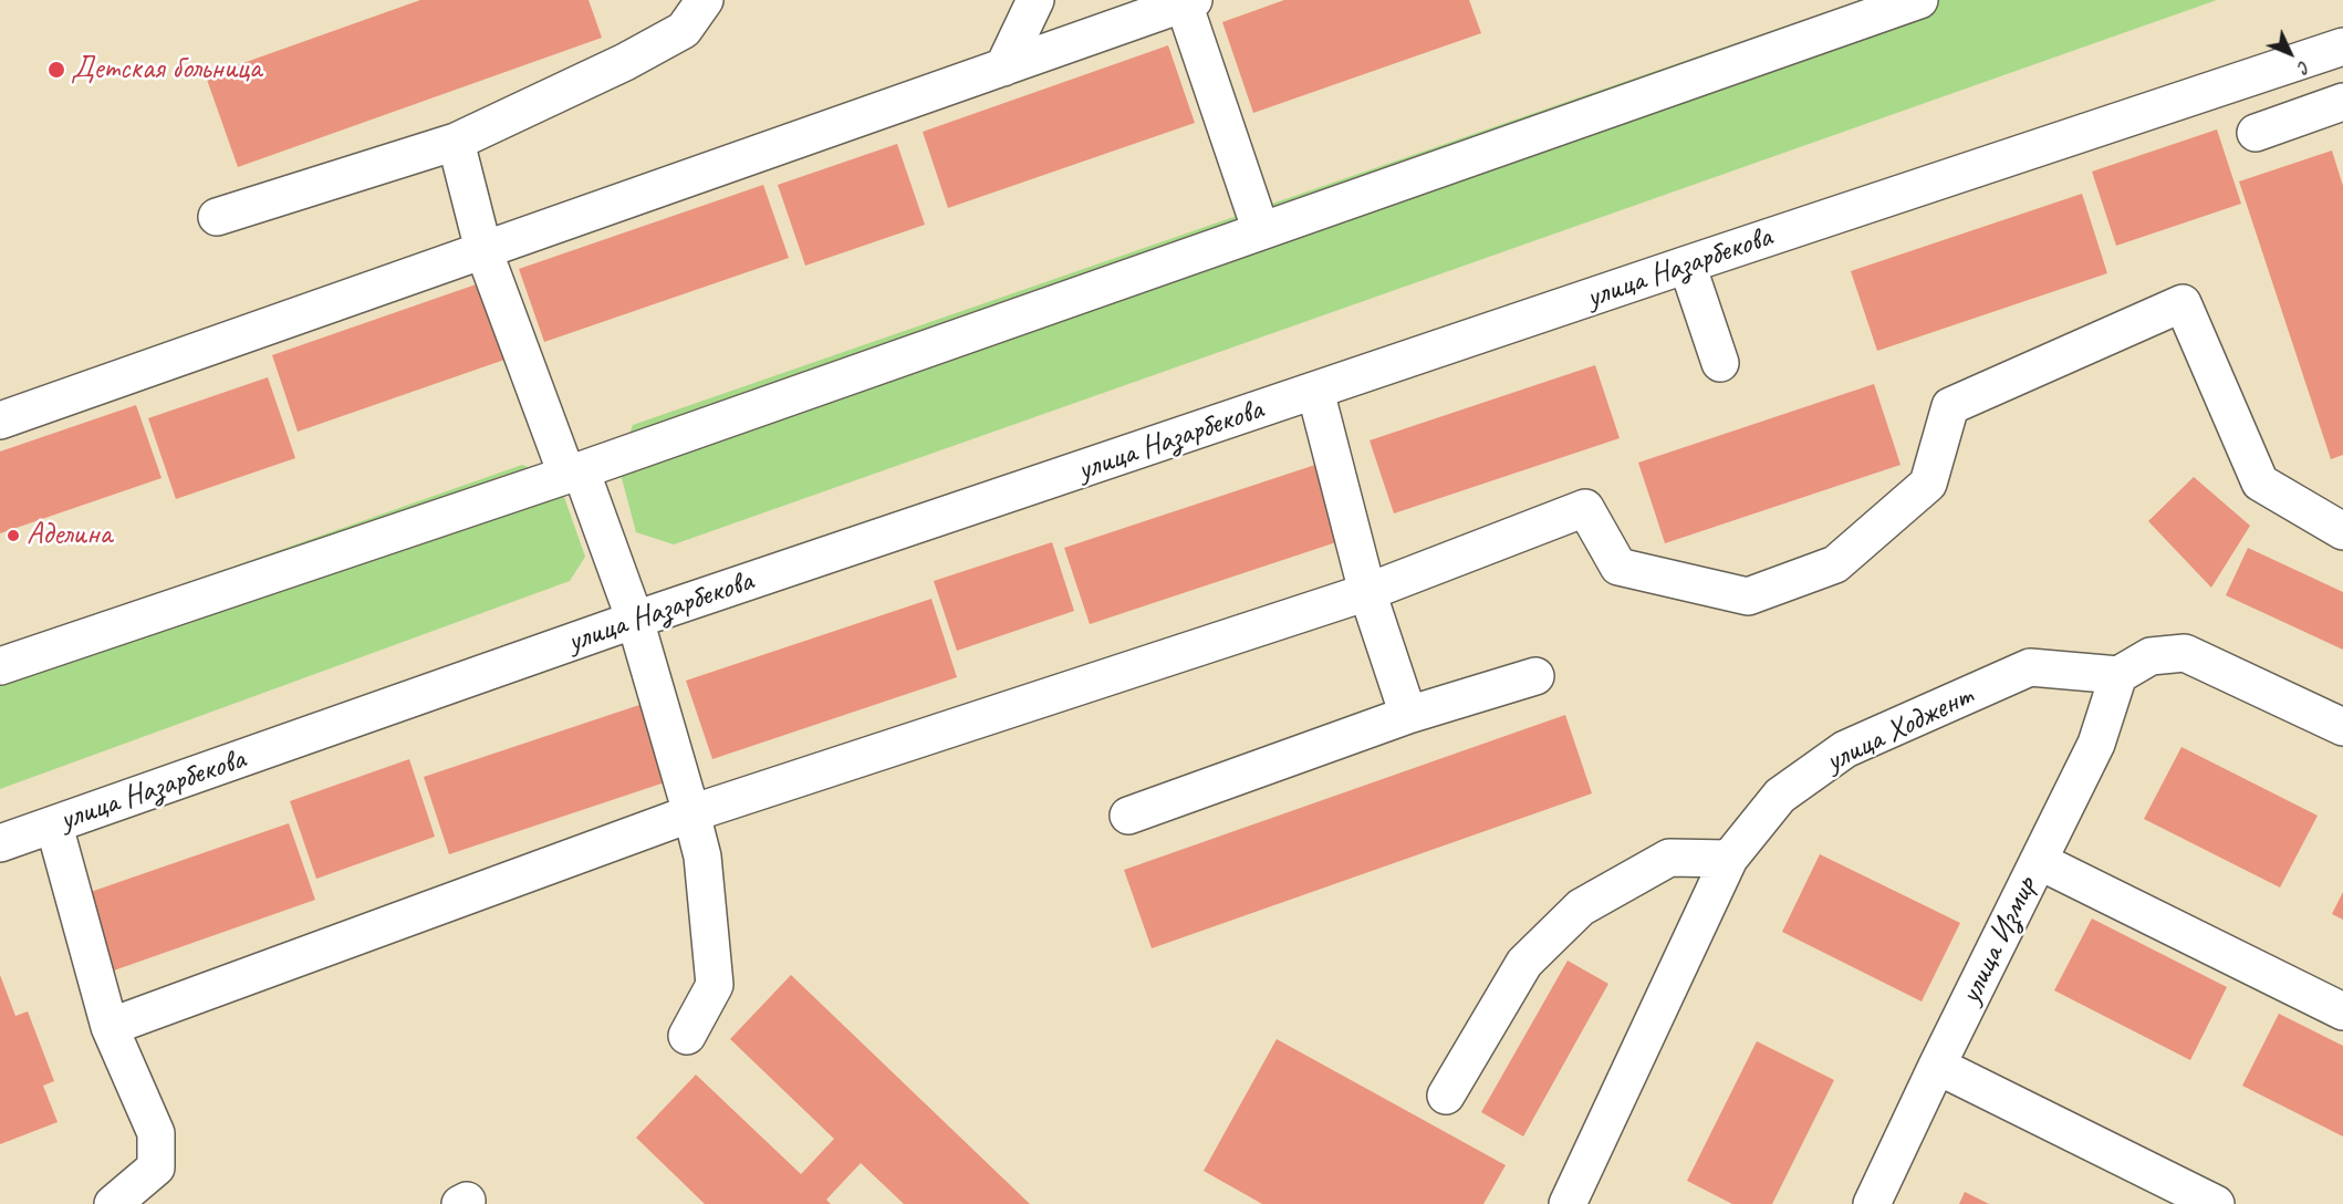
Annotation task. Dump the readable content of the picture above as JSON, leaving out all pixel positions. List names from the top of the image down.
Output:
{
  "streets": {
    "street": ["улица Назарбекова", "улица Ходжент", "улица Измир"]
  },
  "crossings": [
    ["улица Ходжент", "улица Измир"]
  ],
  "places": ["Детская больница", "Аделина"],
  "north": "bottom right"
}
